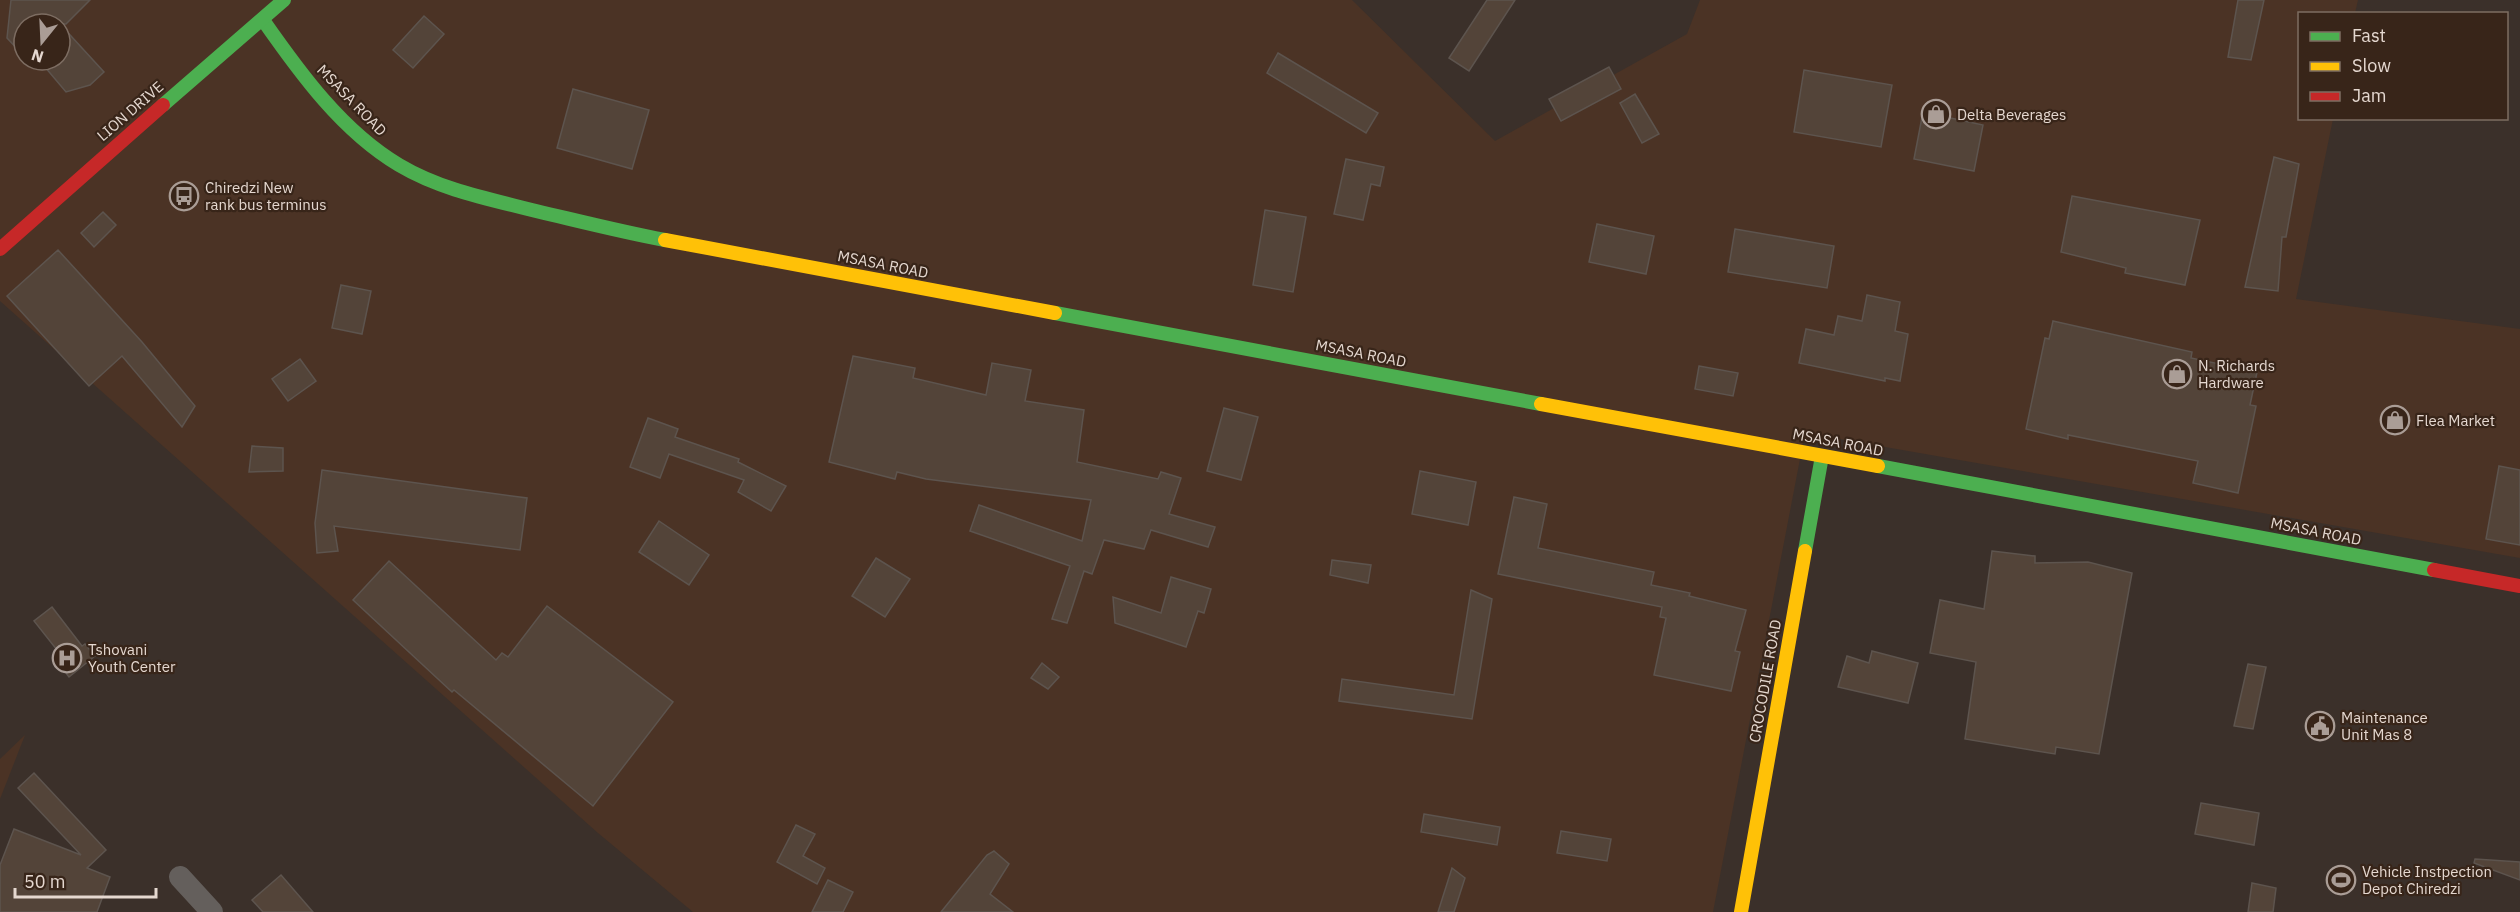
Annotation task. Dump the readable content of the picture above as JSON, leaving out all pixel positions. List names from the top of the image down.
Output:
{
  "streets": {
    "street": ["MSASA ROAD", "LION DRIVE", "CROCODILE ROAD"]
  },
  "crossings": [
    ["MSASA ROAD", "LION DRIVE"],
    ["MSASA ROAD", "CROCODILE ROAD"]
  ],
  "places": {
    "shop": ["Delta Beverages", "N. Richards Hardware", "Flea Market"],
    "bus stop": ["Chiredzi New rank bus terminus"],
    "hospital": ["Tshovani Youth Center"],
    "public building": ["Maintenance Unit Mas 8"],
    "sports": ["Vehicle Instpection Depot Chiredzi"]
  },
  "legend": ["Fast", "Slow", "Jam"],
  "scale_bar": "50 m",
  "north": "bottom"
}
